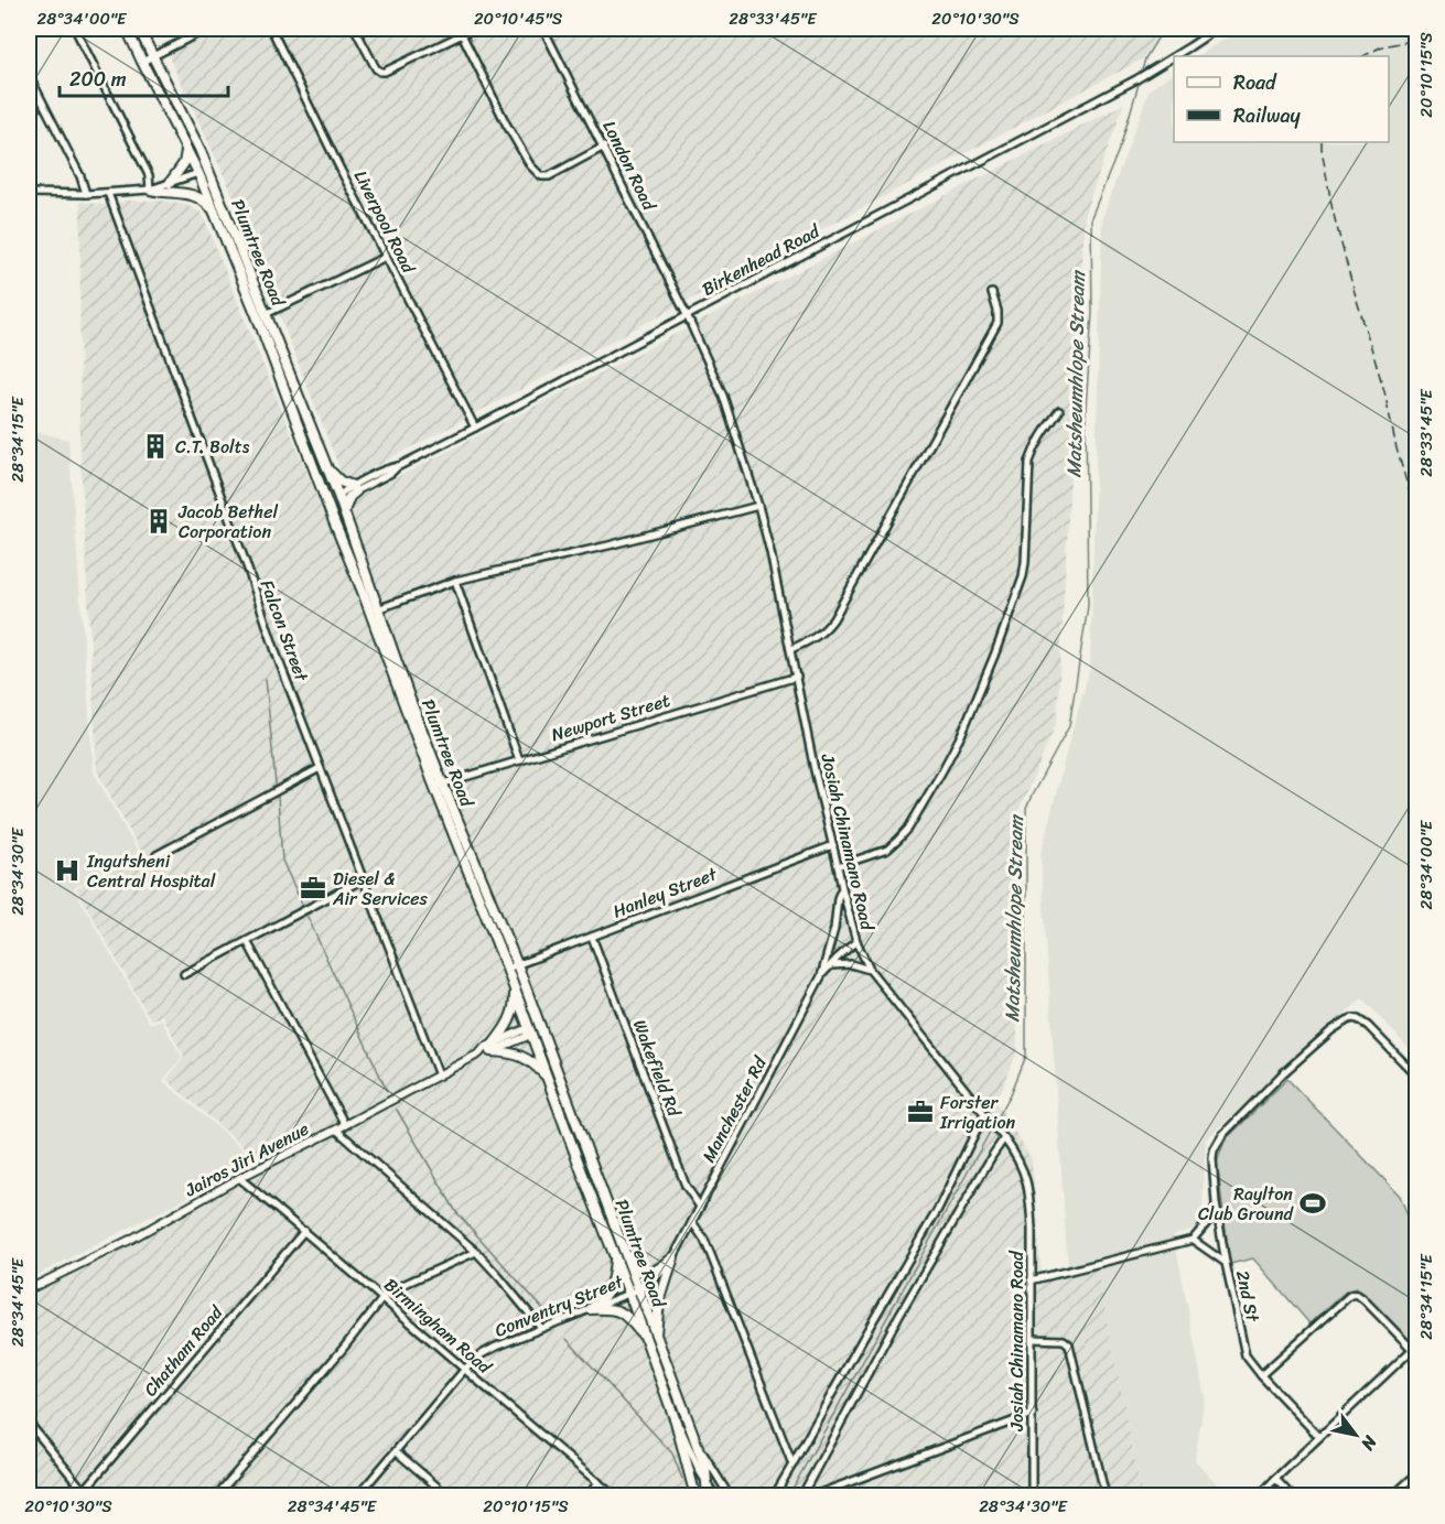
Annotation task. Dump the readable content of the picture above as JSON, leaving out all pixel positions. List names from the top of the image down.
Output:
{
  "streets": {
    "highway": ["Plumtree Road"],
    "main road": ["Jairos Jiri Avenue"],
    "street": [
      "London Road",
      "Liverpool Road",
      "Birkenhead Road",
      "Falcon Street",
      "Newport Street",
      "Josiah Chinamano Road",
      "Hanley Street",
      "Wakefield Rd",
      "Manchester Rd",
      "2nd St",
      "Conventry Street",
      "Birmingham Road",
      "Chatham Road"
    ]
  },
  "crossings": [
    ["London Road", "Birkenhead Road"],
    ["London Road", "Josiah Chinamano Road"],
    ["Liverpool Road", "Birkenhead Road"],
    ["Plumtree Road", "Birkenhead Road"],
    ["Plumtree Road", "Newport Street"],
    ["Plumtree Road", "Hanley Street"],
    ["Plumtree Road", "Conventry Street"],
    ["Birkenhead Road", "Josiah Chinamano Road"],
    ["Falcon Street", "Jairos Jiri Avenue"],
    ["Newport Street", "Josiah Chinamano Road"],
    ["Josiah Chinamano Road", "Hanley Street"],
    ["Hanley Street", "Wakefield Rd"],
    ["Wakefield Rd", "Manchester Rd"],
    ["Manchester Rd", "Conventry Street"],
    ["Jairos Jiri Avenue", "Birmingham Road"],
    ["Conventry Street", "Birmingham Road"],
    ["Birmingham Road", "Chatham Road"]
  ],
  "water": ["Matsheumhlope Stream"],
  "places": {
    "building": ["C.T. Bolts", "Jacob Bethel Corporation"],
    "hospital": ["Ingutsheni Central Hospital"],
    "office": ["Diesel & Air Services", "Forster Irrigation"],
    "sports": ["Raylton Club Ground"]
  },
  "legend": ["Road", "Railway"],
  "scale_bar": "200 m",
  "north": "bottom right",
  "coordinates": [
    "28°34'00\"E",
    "20°10'45\"S",
    "28°33'45\"E",
    "20°10'30\"S",
    "20°10'15\"S",
    "28°34'15\"E",
    "28°34'30\"E",
    "28°34'45\"E"
  ]
}
